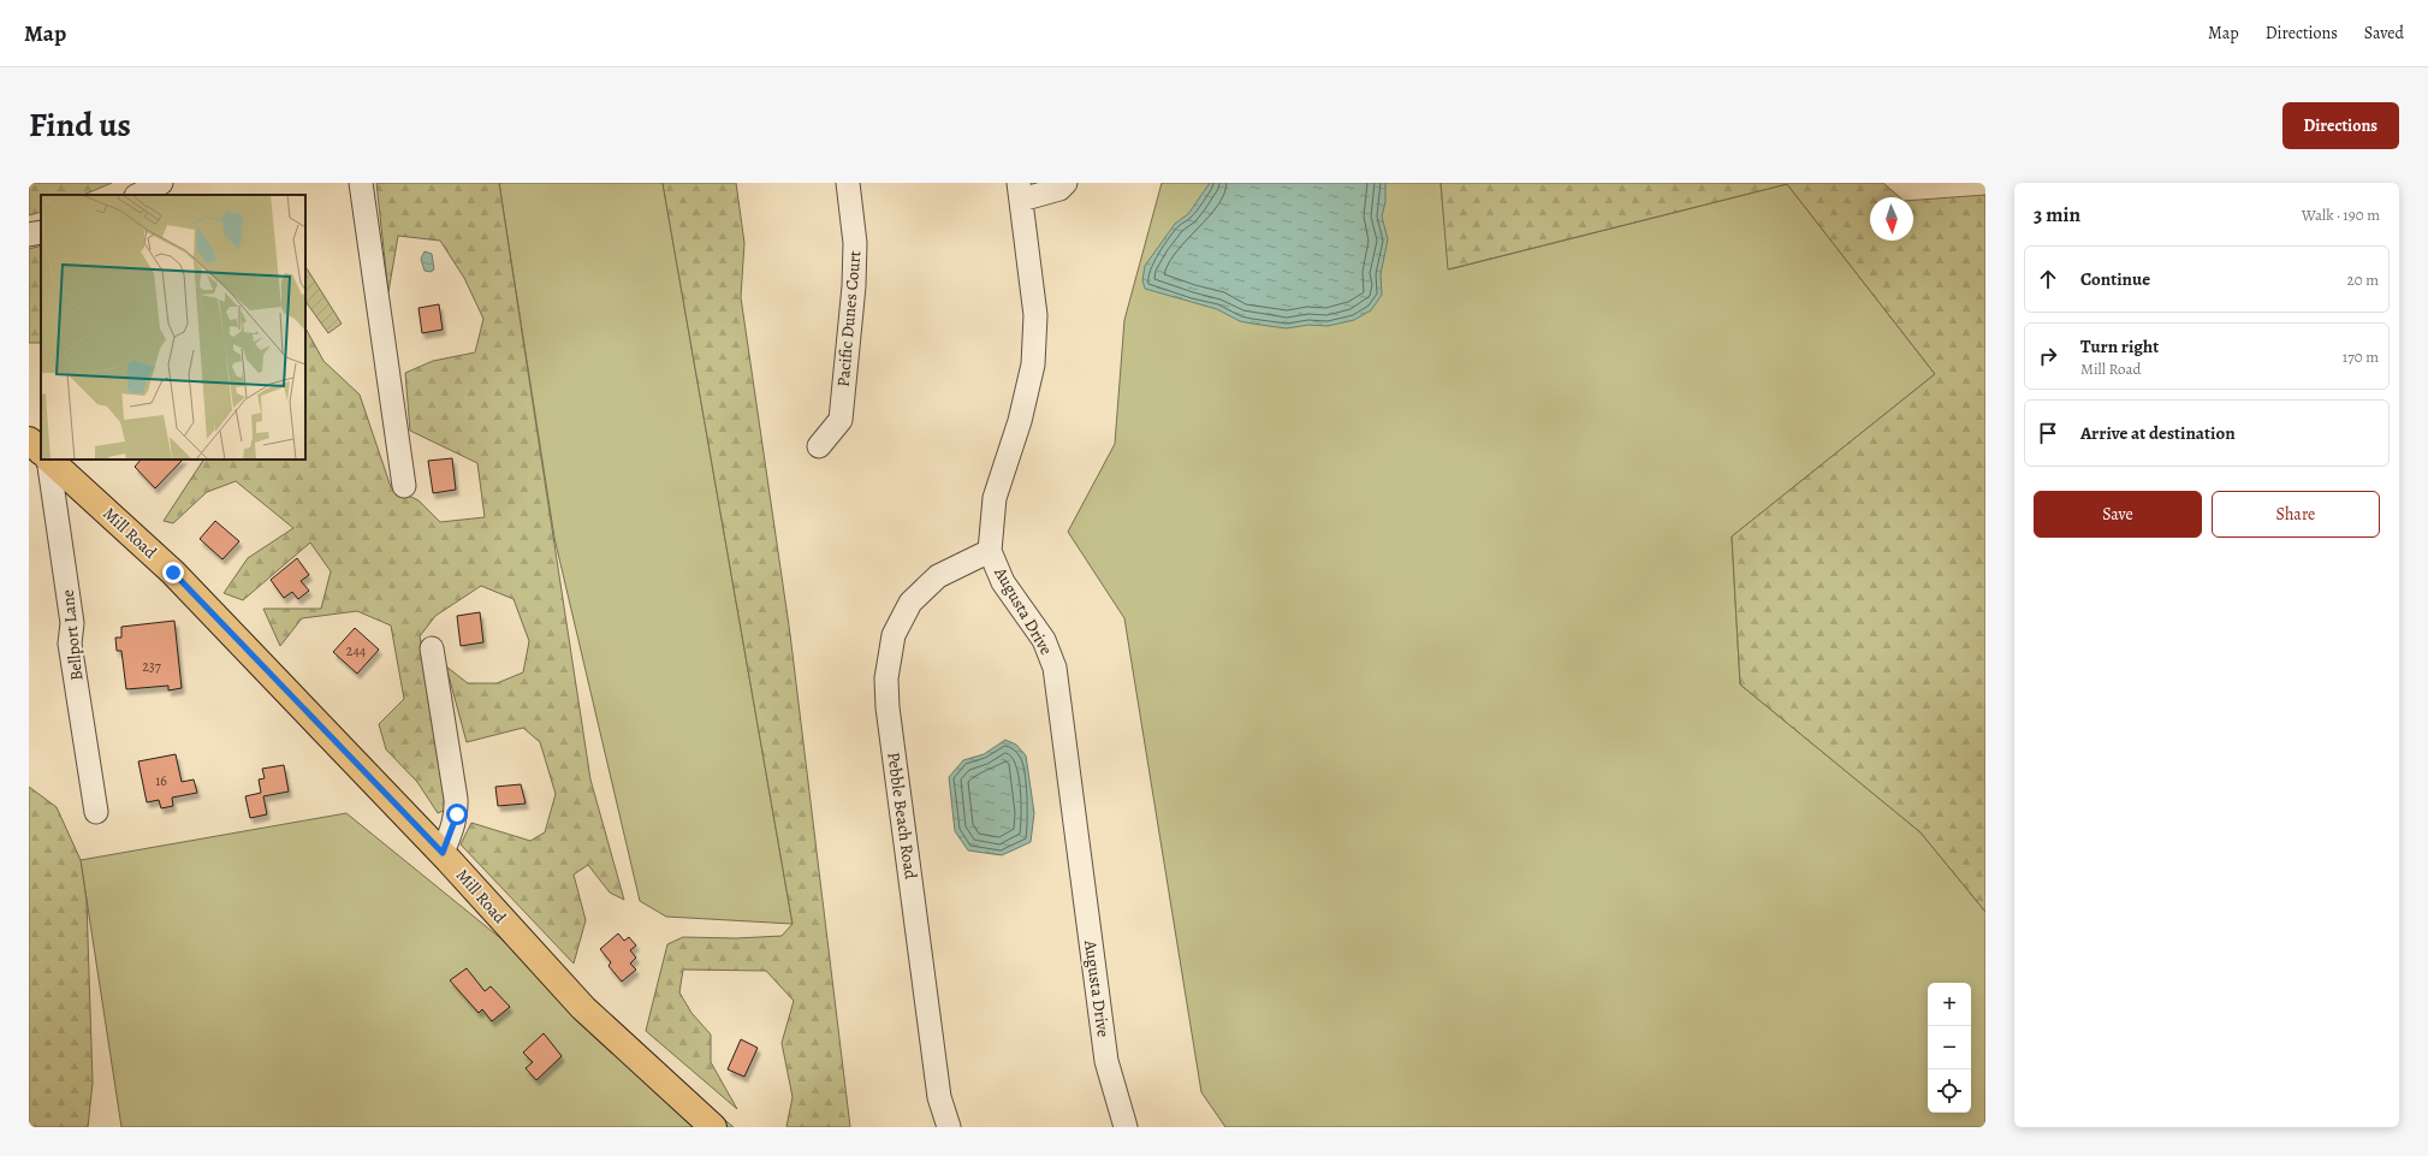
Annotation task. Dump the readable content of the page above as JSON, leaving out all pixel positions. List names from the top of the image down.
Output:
{
  "streets": {
    "main road": ["Mill Road"],
    "street": [
      "Pacific Dunes Court",
      "Augusta Drive",
      "Bellport Lane",
      "Pebble Beach Road"
    ]
  },
  "crossings": [
    ["Augusta Drive", "Pebble Beach Road"]
  ],
  "house_numbers": ["244", "237", "16"],
  "north": "bottom",
  "page": {
    "header": "Map",
    "nav": ["Map", "Directions", "Saved"],
    "title": "Find us",
    "buttons": [
      "Directions",
      ["Save", "Share"]
    ],
    "heading": ["3 min", "Walk · 190 m"],
    "list": [
      ["Continue", "20 m"],
      ["Turn right", "Mill Road", "170 m"],
      "Arrive at destination"
    ],
    "map_buttons": ["+", "−"]
  }
}
